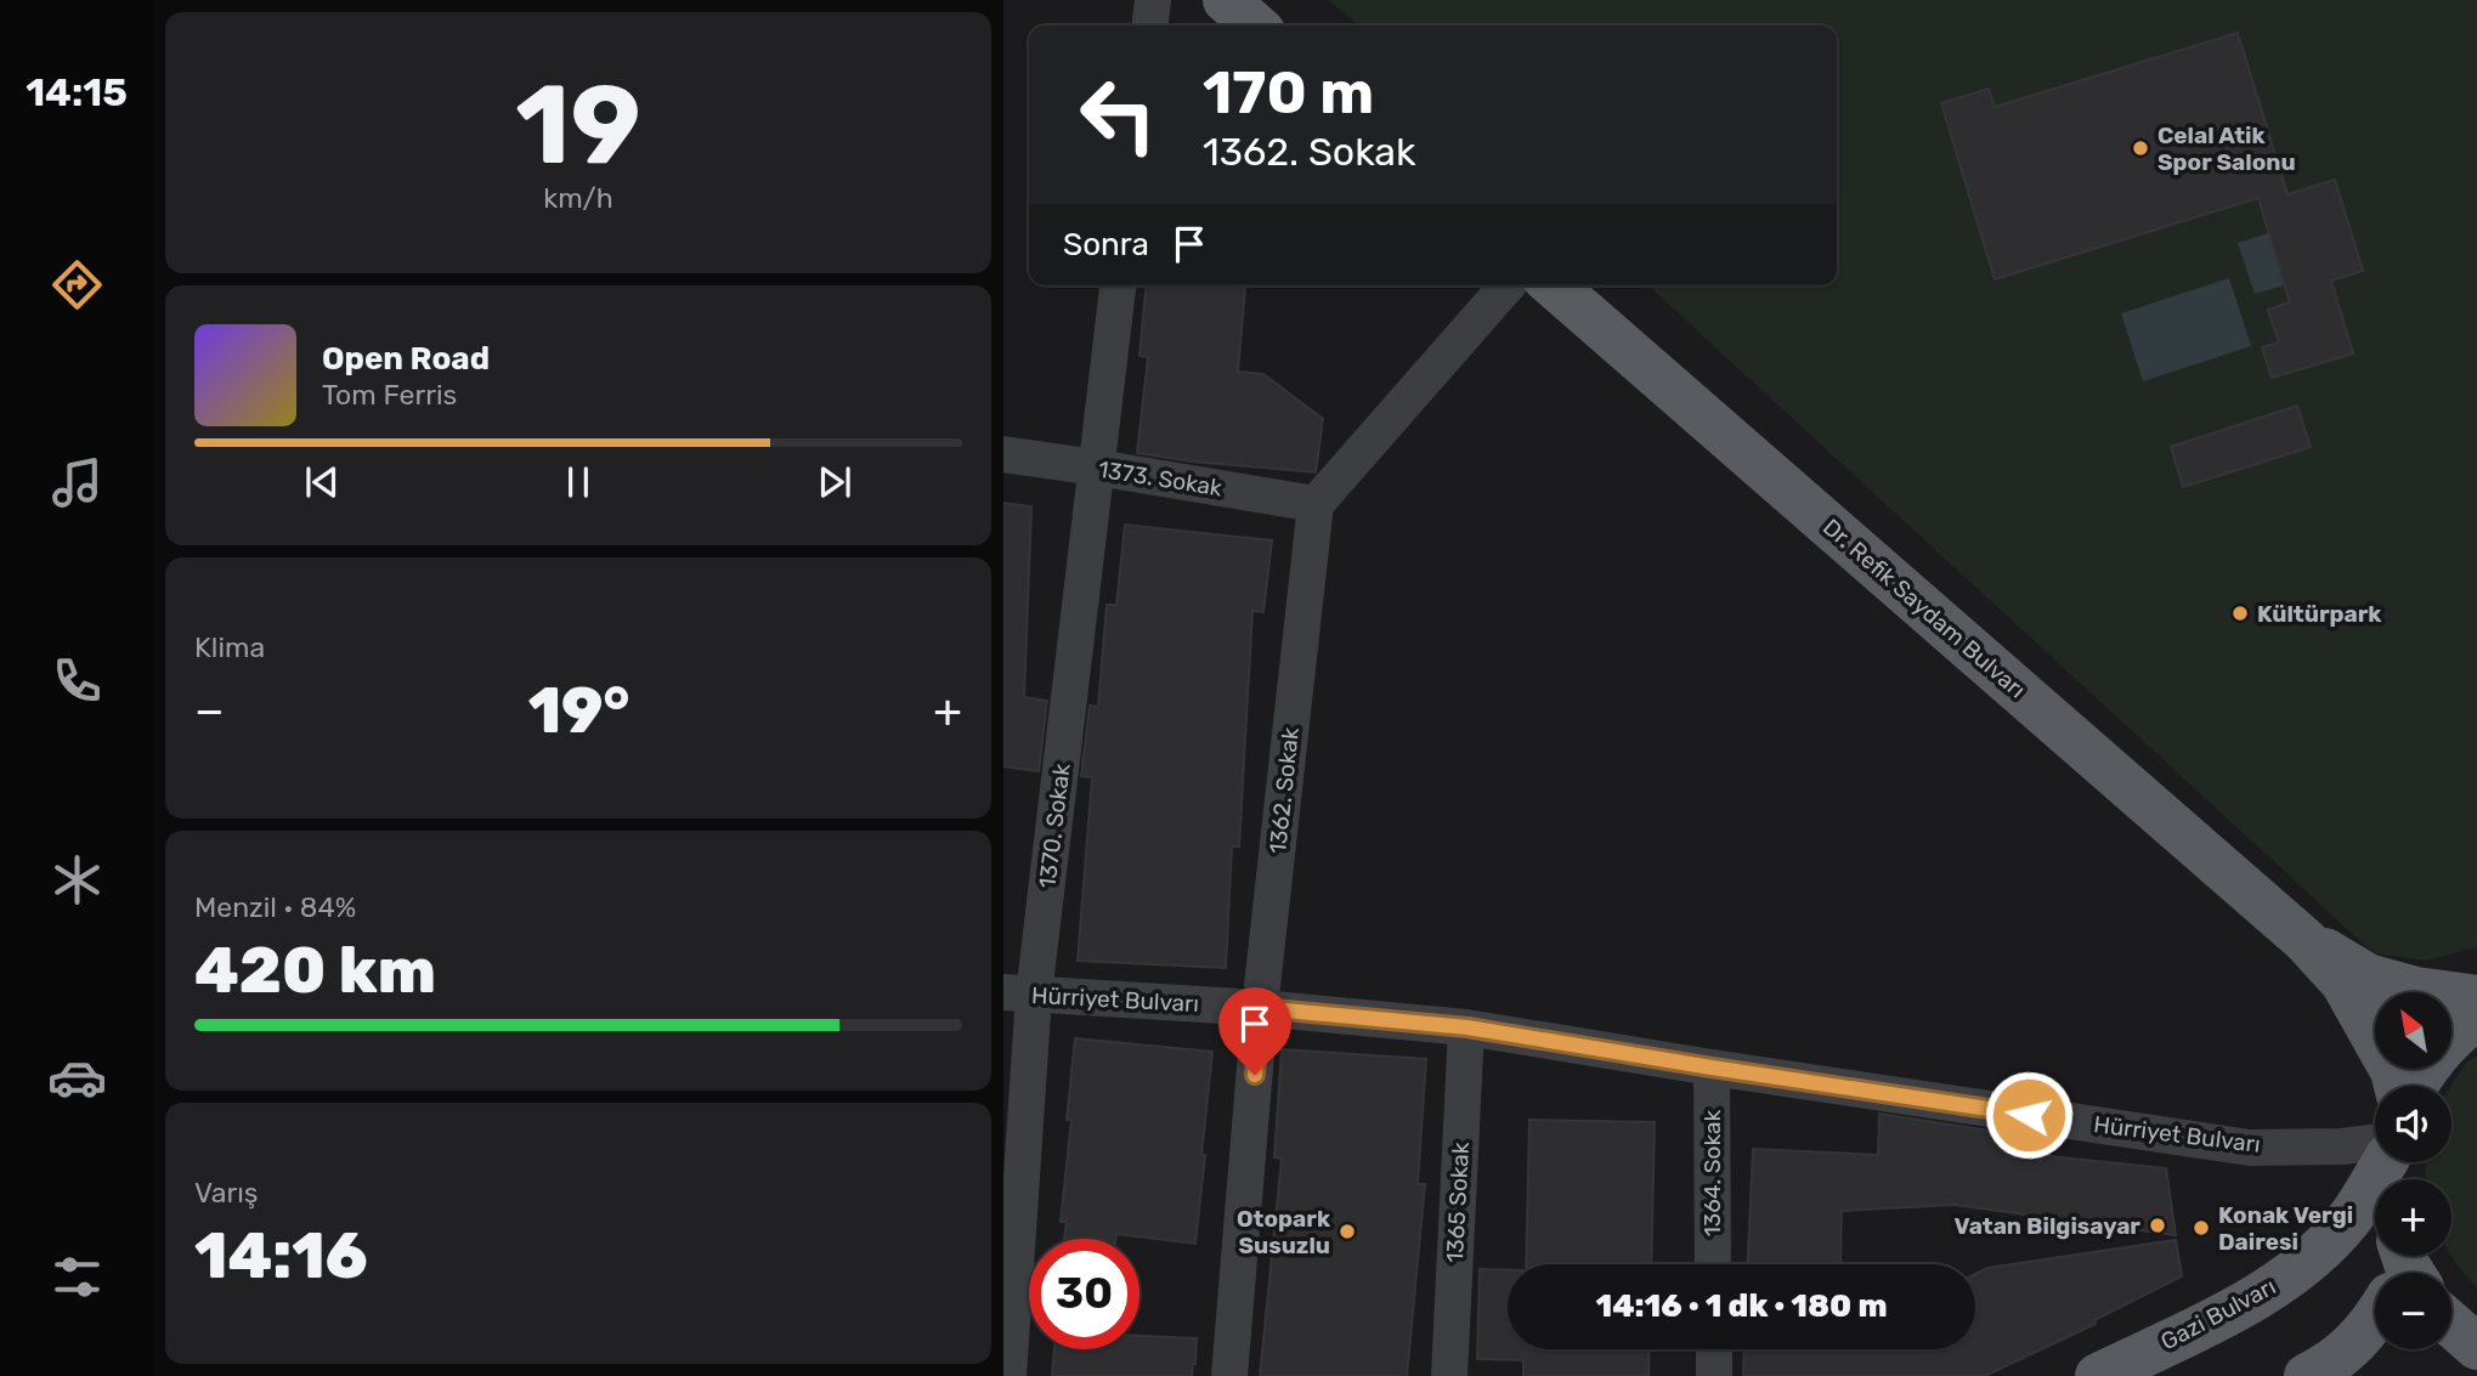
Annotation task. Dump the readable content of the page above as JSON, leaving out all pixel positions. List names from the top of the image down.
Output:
{
  "streets": {
    "main road": ["Dr. Refik Saydam Bulvarı", "Gazi Bulvarı"],
    "street": [
      "1373. Sokak",
      "1362. Sokak",
      "1370. Sokak",
      "Hürriyet Bulvarı",
      "1364. Sokak",
      "1365 Sokak"
    ]
  },
  "crossings": [
    ["1373. Sokak", "1362. Sokak"],
    ["1373. Sokak", "1370. Sokak"],
    ["1362. Sokak", "Hürriyet Bulvarı"],
    ["1370. Sokak", "Hürriyet Bulvarı"],
    ["Hürriyet Bulvarı", "1364. Sokak"],
    ["Hürriyet Bulvarı", "1365 Sokak"]
  ],
  "places": [
    "Celal Atik Spor Salonu",
    "Kültürpark",
    "Vatan Bilgisayar",
    "Konak Vergi Dairesi",
    "Otopark Susuzlu"
  ],
  "north": "top left",
  "page": {
    "tabs": "14:15",
    "tile": [
      ["19", "km/h"],
      "Klima",
      ["Menzil · 84%", "420 km"],
      ["Varış", "14:16"]
    ],
    "turn": ["170 m", "1362. Sokak"],
    "then": "Sonra",
    "song": ["Open Road", "Tom Ferris"],
    "heat": ["−", "19°", "+"],
    "map_buttons": ["+", "−"],
    "limit": "30",
    "trip": "14:16 · 1 dk · 180 m"
  }
}
